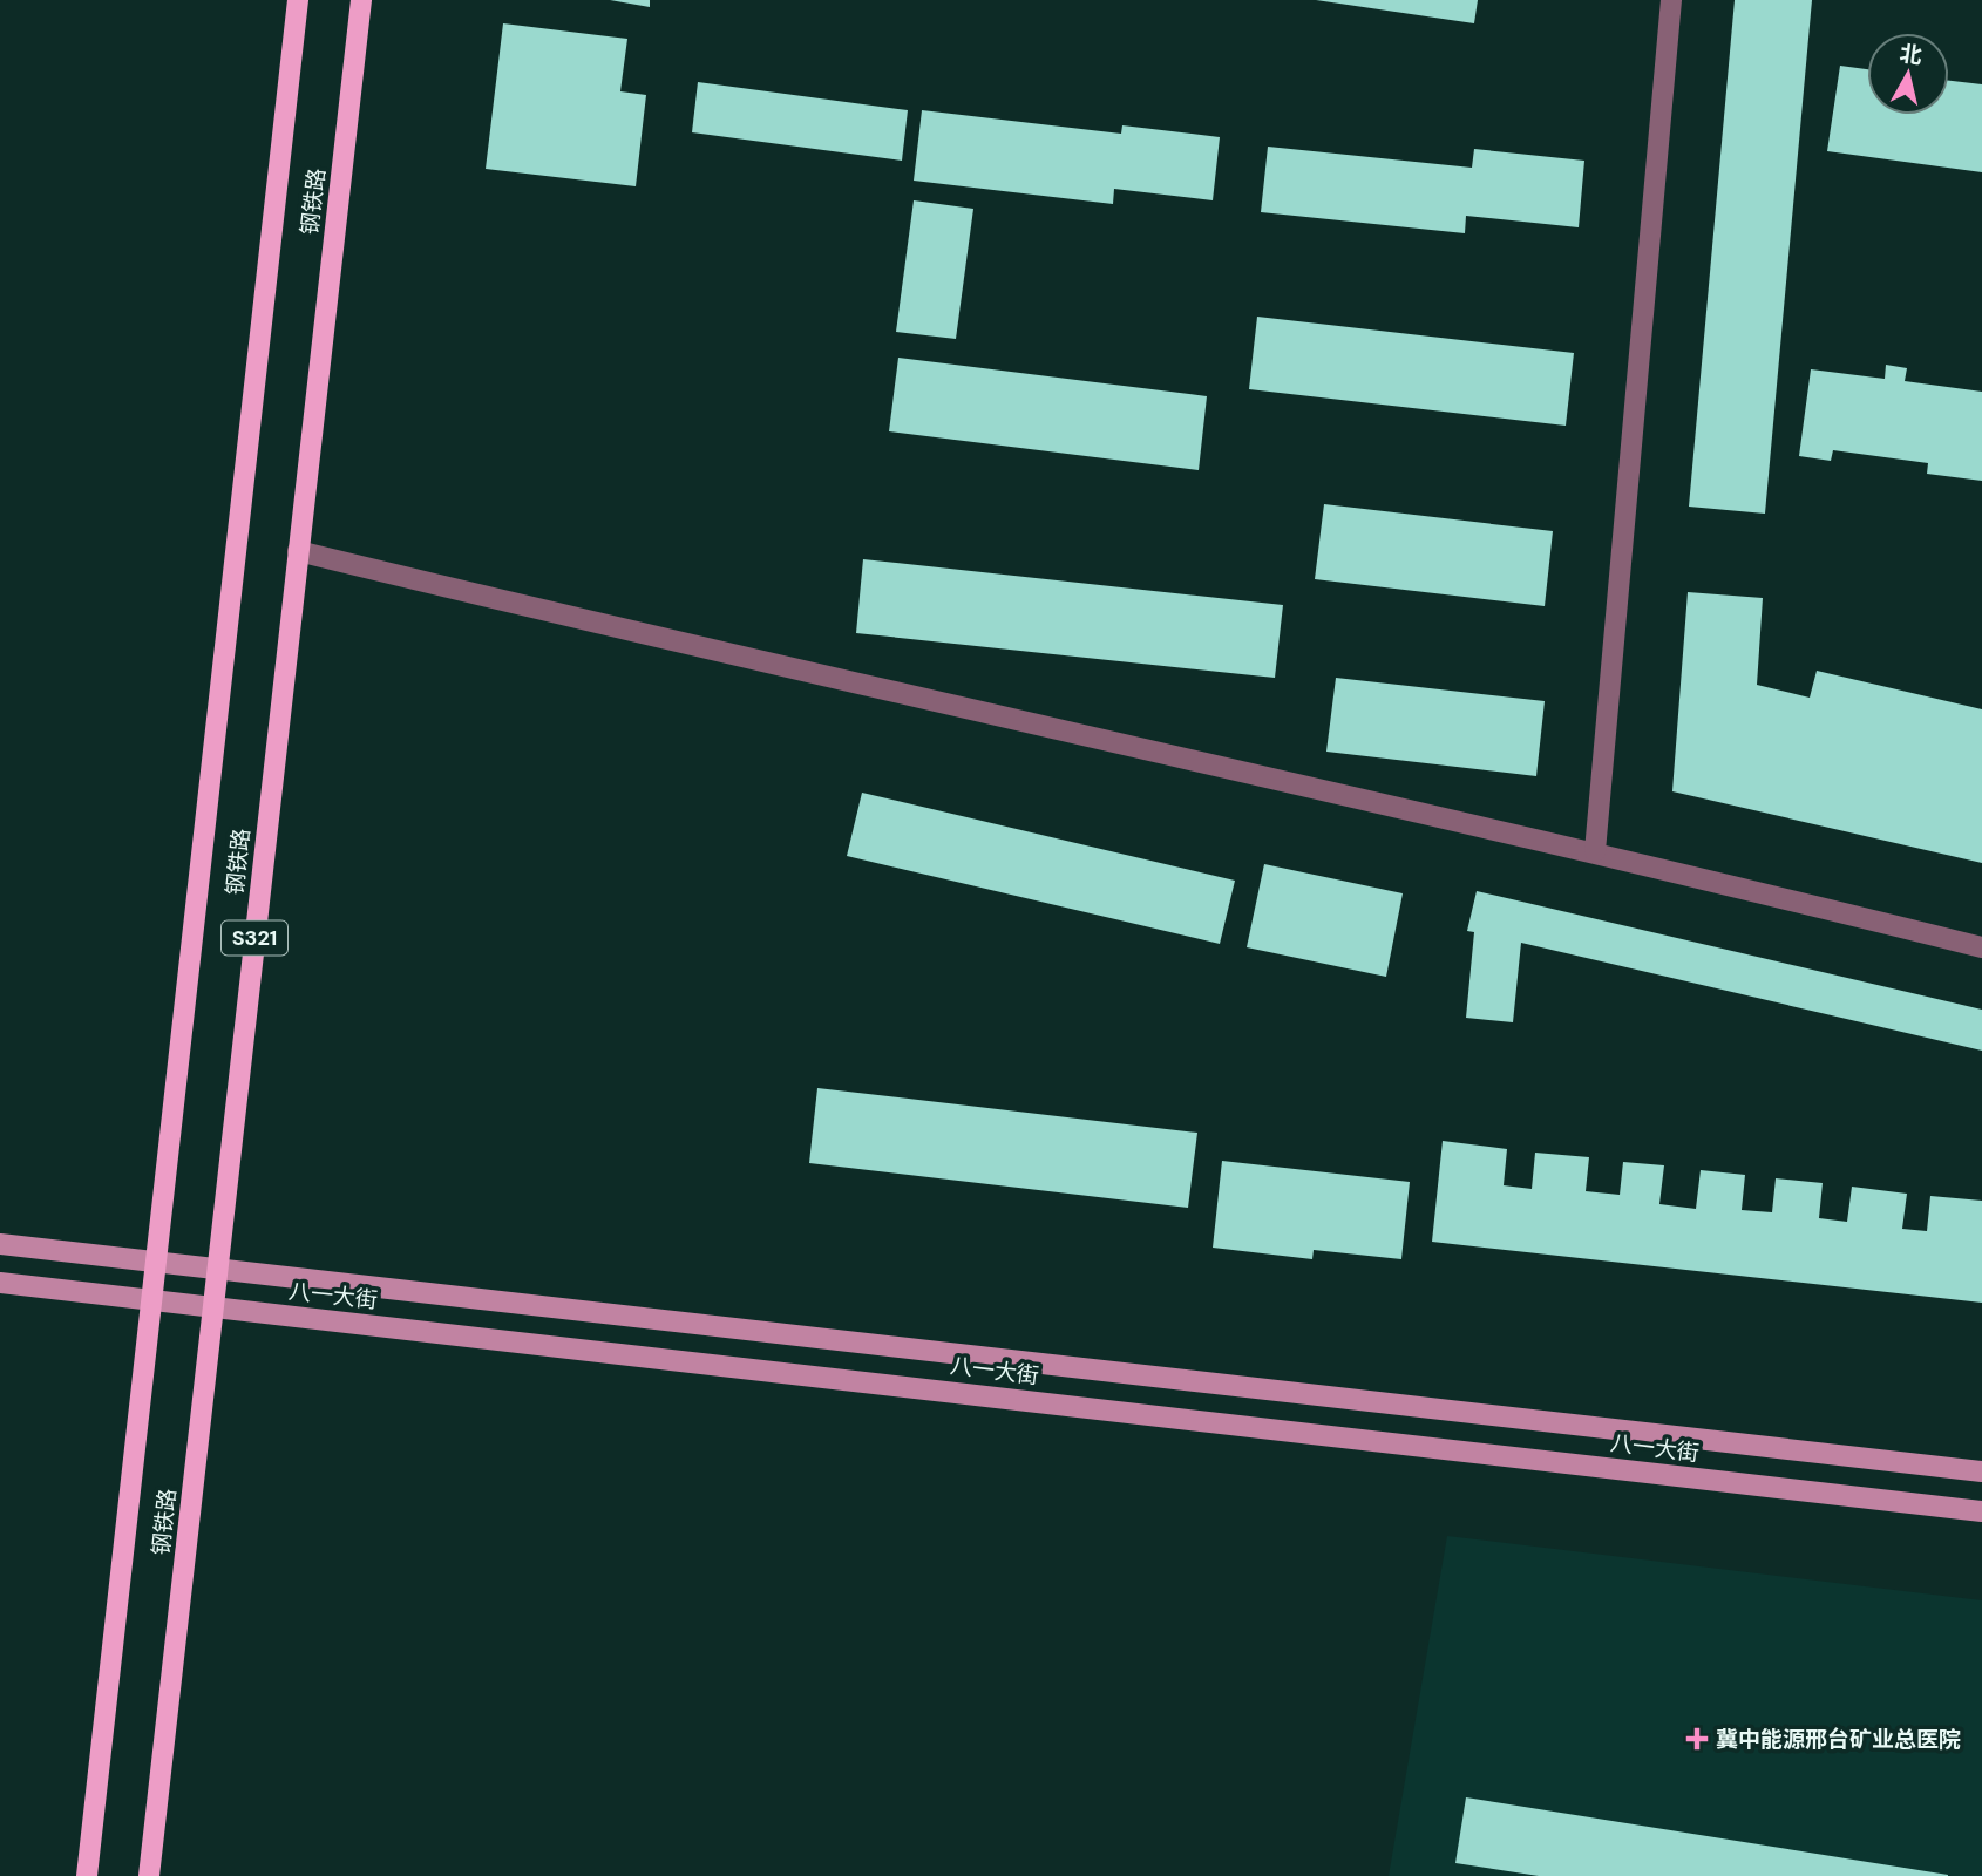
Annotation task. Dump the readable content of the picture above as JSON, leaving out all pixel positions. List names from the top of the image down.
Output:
{
  "streets": {
    "main road": ["钢铁路", "S321"],
    "street": ["八一大街"]
  },
  "crossings": [
    ["钢铁路", "八一大街"]
  ],
  "places": {
    "health": ["冀中能源邢台矿业总医院"]
  },
  "north": "top"
}
